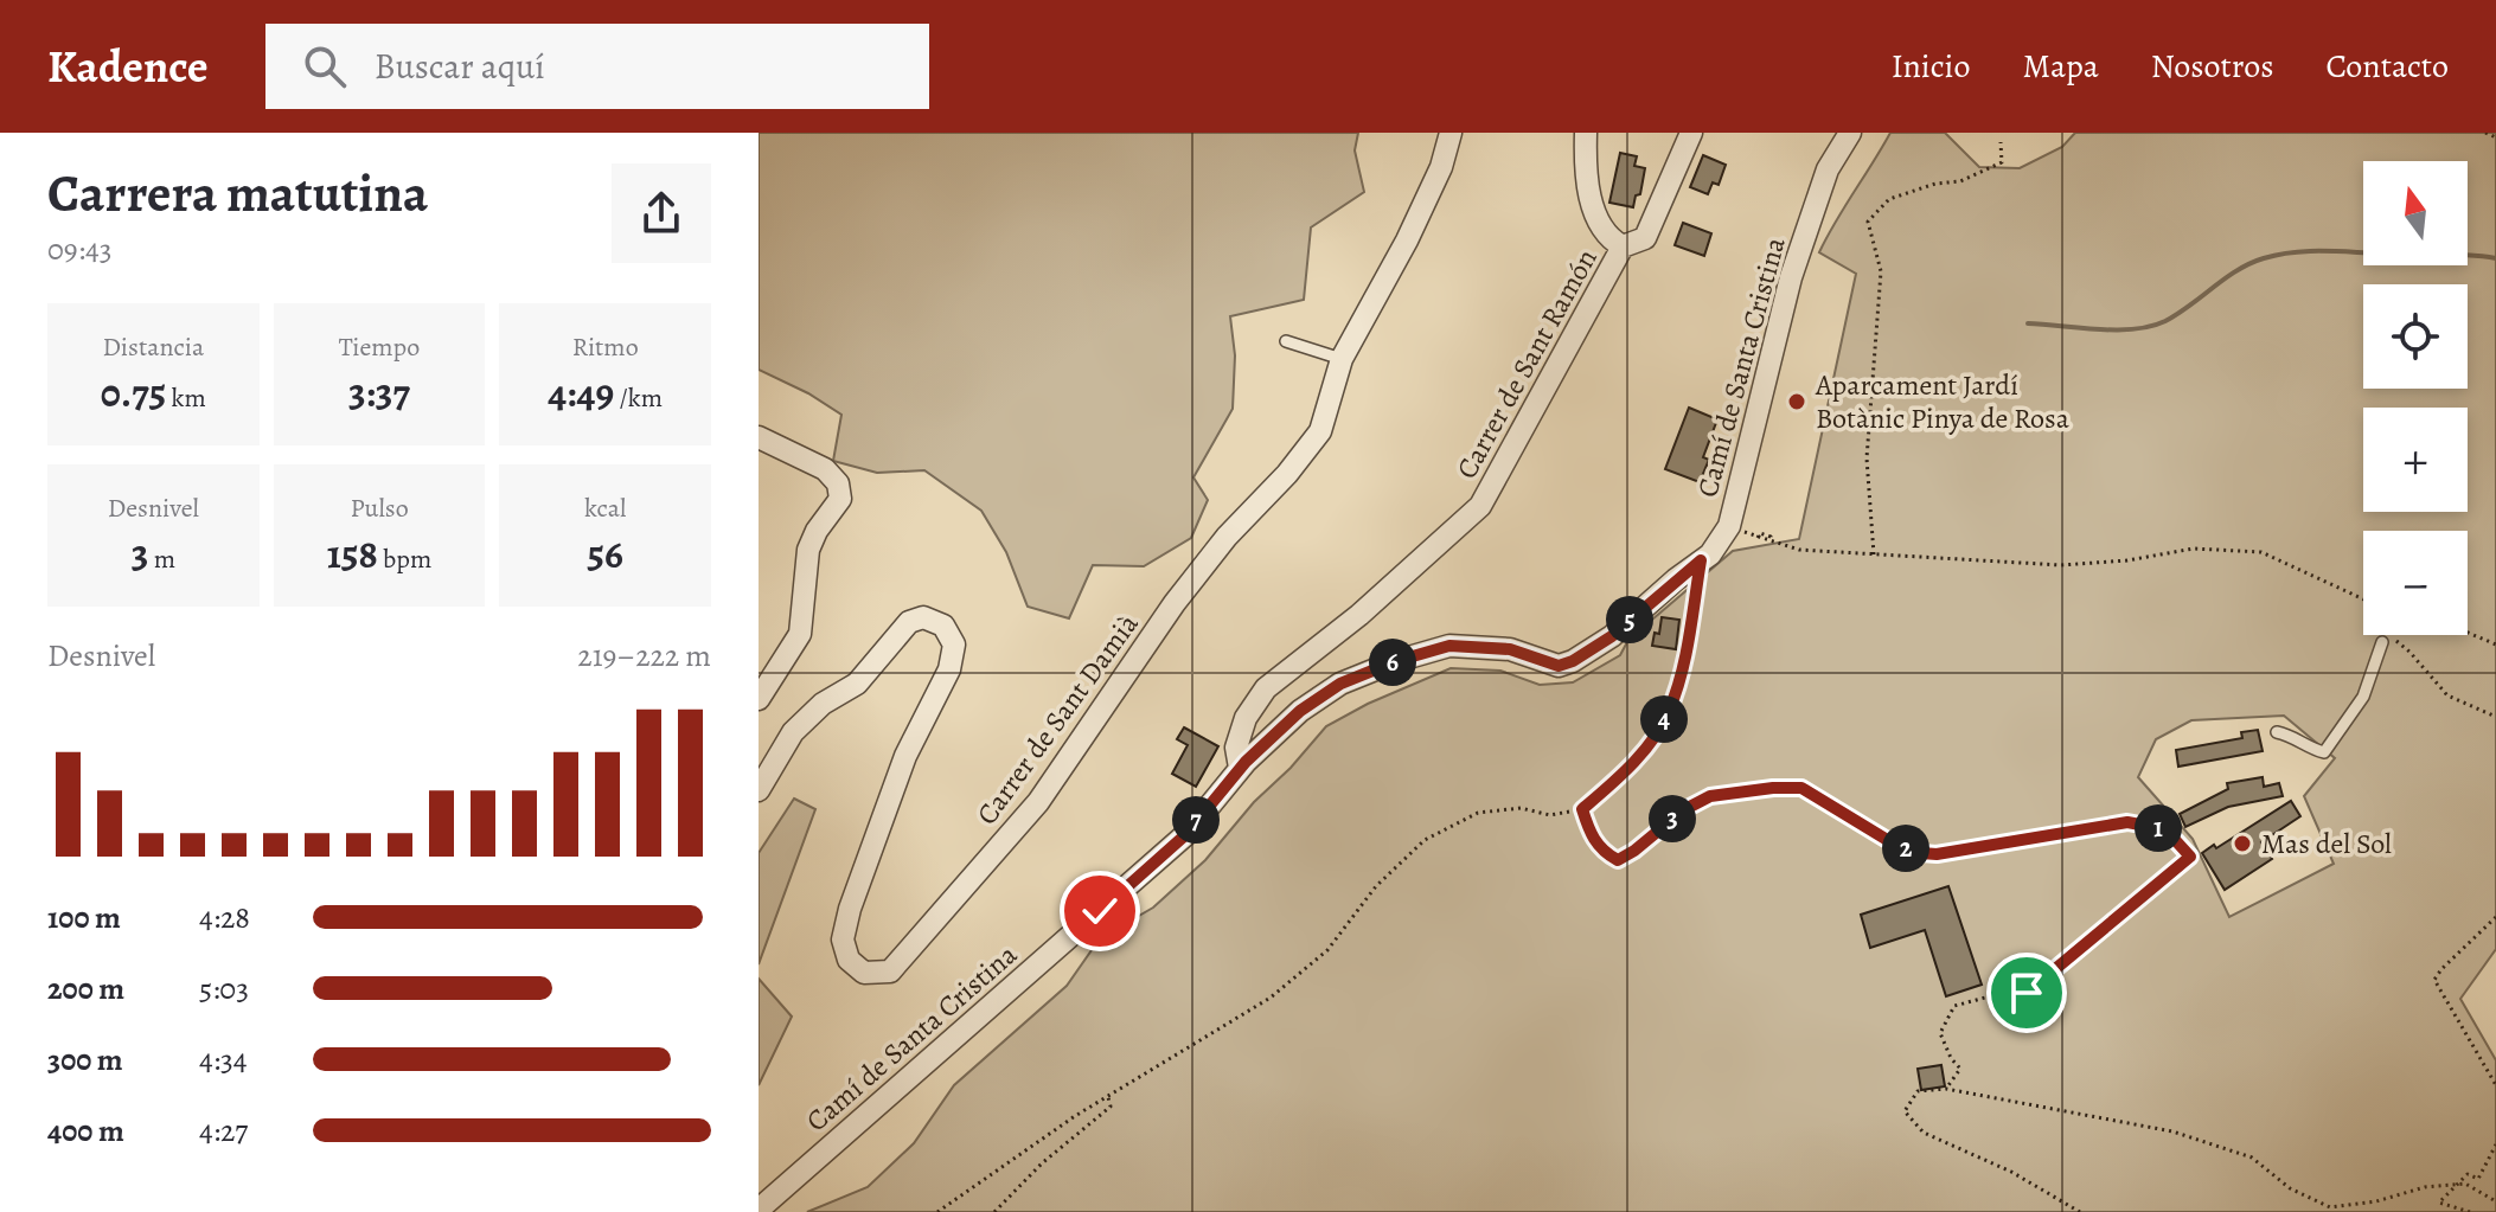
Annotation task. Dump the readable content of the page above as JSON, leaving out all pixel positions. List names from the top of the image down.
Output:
{
  "streets": {
    "street": ["Carrer de Sant Ramón", "Camí de Santa Cristina", "Carrer de Sant Damià"]
  },
  "crossings": [
    ["Carrer de Sant Ramón", "Camí de Santa Cristina"]
  ],
  "places": ["Aparcament Jardí Botànic Pinya de Rosa", "Mas del Sol"],
  "north": "top",
  "page": {
    "header": "Kadence",
    "search": "Buscar aquí",
    "nav": [
      "Inicio",
      "Mapa",
      "Nosotros",
      "Contacto"
    ],
    "heading": ["Carrera matutina", "09:43"],
    "map_buttons": ["+", "−"],
    "stats": [
      ["Distancia", "0.75 km"],
      ["Tiempo", "3:37"],
      ["Ritmo", "4:49 /km"],
      ["Desnivel", "3 m"],
      ["Pulso", "158 bpm"],
      ["kcal", "56"]
    ],
    "pins": [
      "5",
      "6",
      "4",
      "3",
      "7",
      "1",
      "2"
    ],
    "chart": ["Desnivel", "219–222 m"],
    "list": [
      {
        "name": "100 m",
        "note": "4:28"
      },
      {
        "name": "200 m",
        "note": "5:03"
      },
      {
        "name": "300 m",
        "note": "4:34"
      },
      {
        "name": "400 m",
        "note": "4:27"
      }
    ]
  }
}
